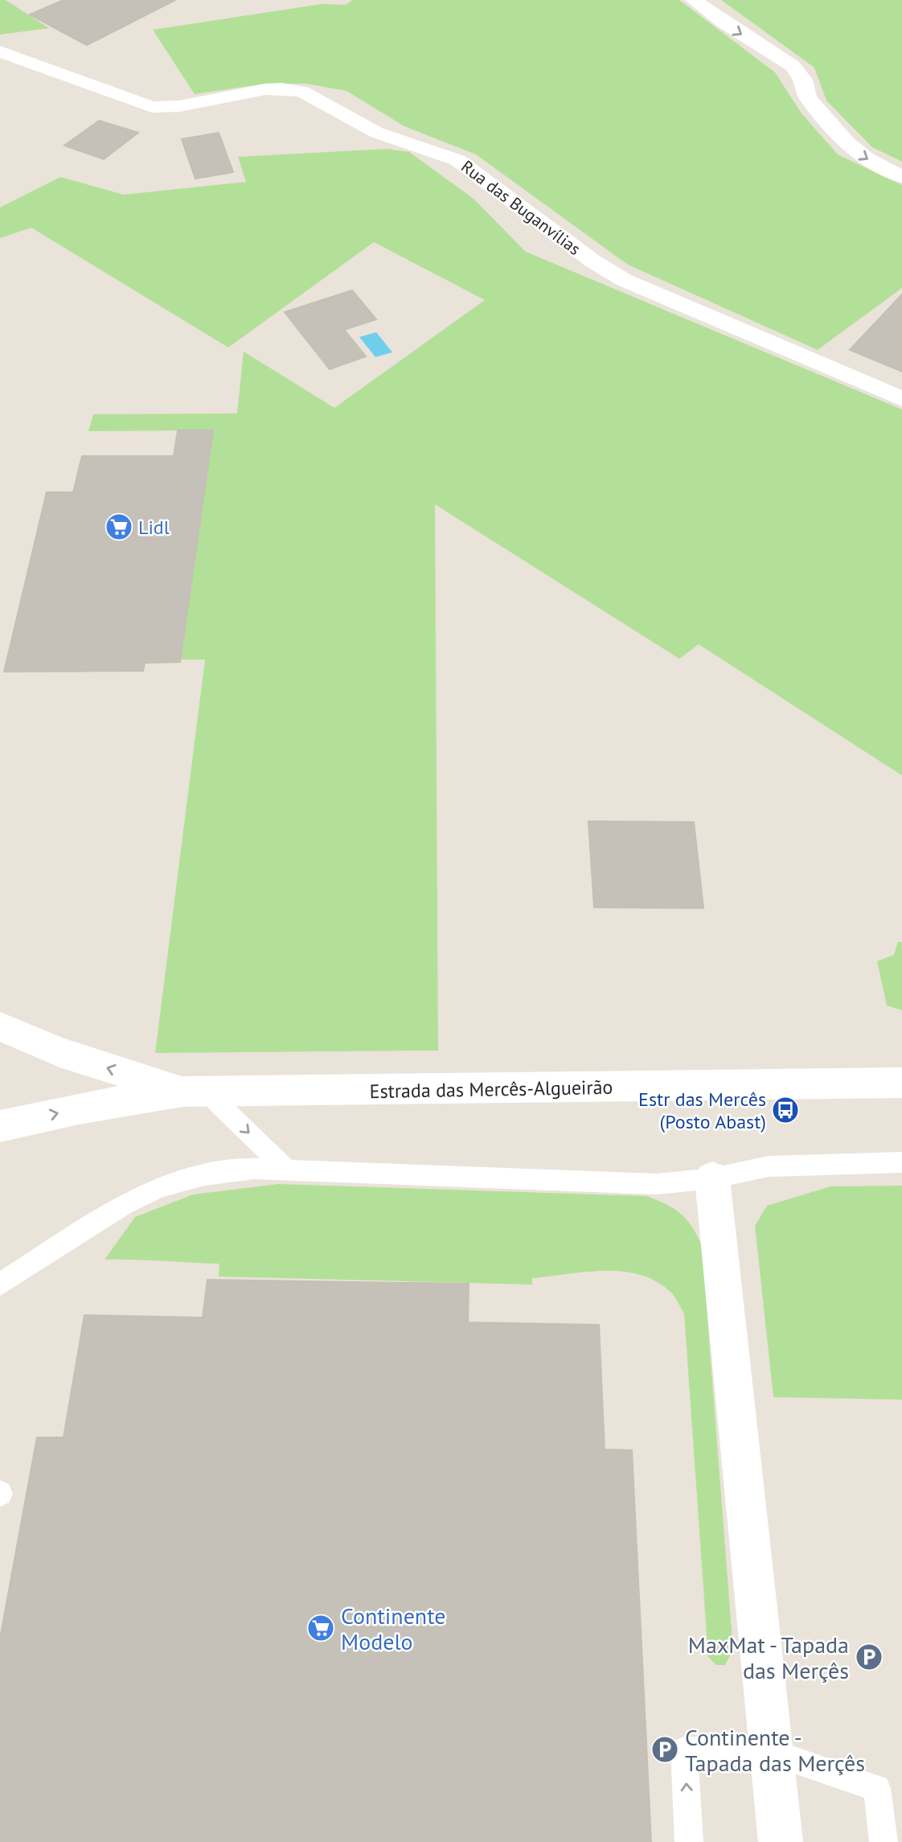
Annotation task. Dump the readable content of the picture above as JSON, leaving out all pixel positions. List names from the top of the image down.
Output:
{
  "streets": {
    "street": ["Rua das Buganvílias", "Estrada das Mercês-Algueirão"]
  },
  "places": {
    "supermarket": ["Lidl", "Continente Modelo"],
    "bus stop": ["Estr das Mercês (Posto Abast)"],
    "parking": ["MaxMat - Tapada das Merçês", "Continente - Tapada das Merçês"]
  }
}
